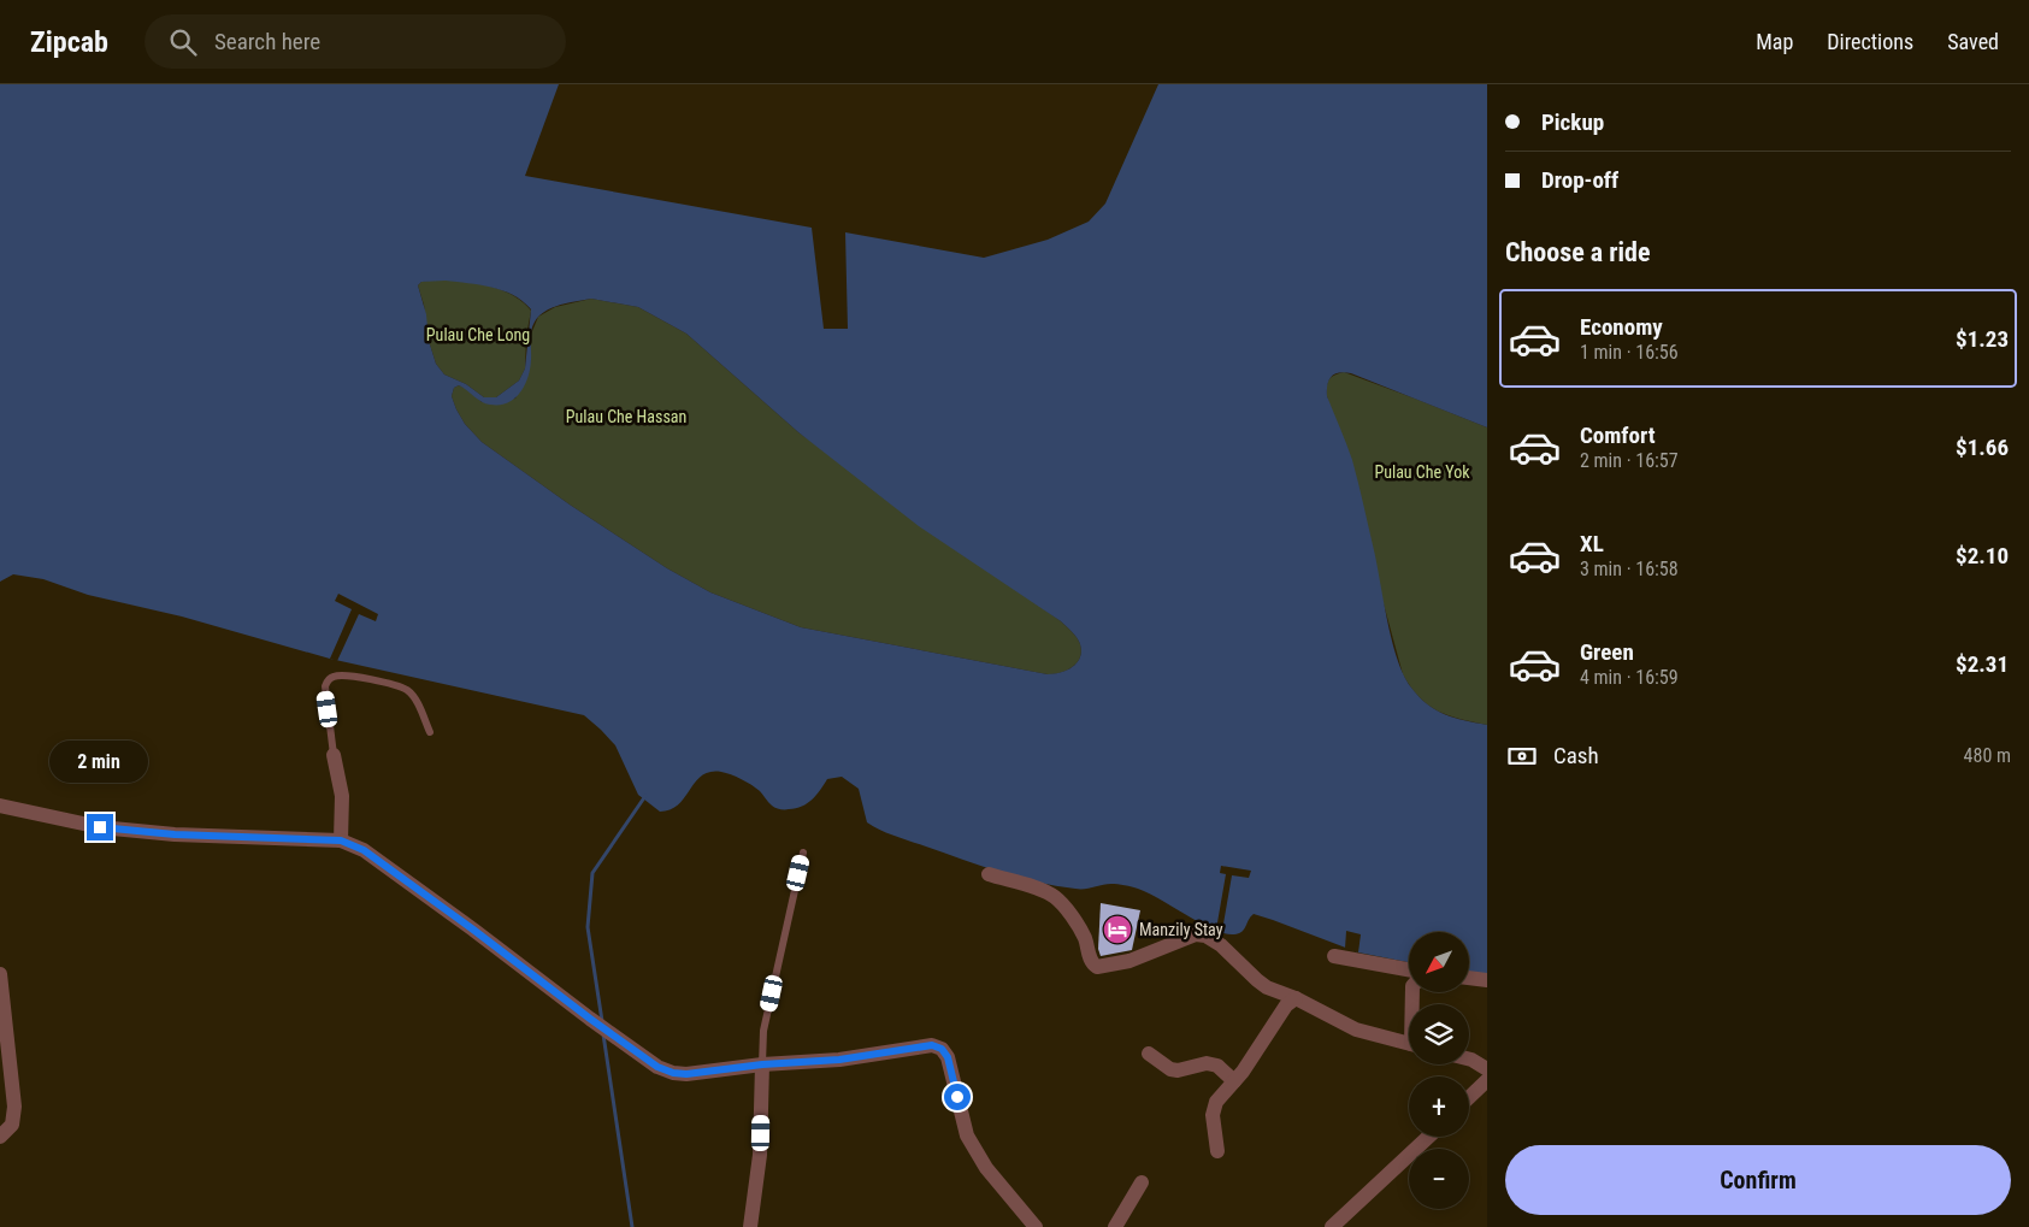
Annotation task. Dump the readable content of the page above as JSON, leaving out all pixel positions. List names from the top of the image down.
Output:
{
  "parks": ["Pulau Che Long", "Pulau Che Hassan", "Pulau Che Yok"],
  "places": {
    "hotel": ["Manzily Stay"]
  },
  "north": "bottom left",
  "page": {
    "header": "Zipcab",
    "search": "Search here",
    "nav": ["Map", "Directions", "Saved"],
    "banner": ["Pickup", "Drop-off"],
    "heading": "Choose a ride",
    "list": [
      {
        "name": "Economy",
        "note": "1 min · 16:56",
        "value": "$1.23"
      },
      {
        "name": "Comfort",
        "note": "2 min · 16:57",
        "value": "$1.66"
      },
      {
        "name": "XL",
        "note": "3 min · 16:58",
        "value": "$2.10"
      },
      {
        "name": "Green",
        "note": "4 min · 16:59",
        "value": "$2.31"
      }
    ],
    "pay": ["Cash", "480 m"],
    "bubble": "2 min",
    "map_buttons": ["+", "−"],
    "buttons": "Confirm"
  }
}
